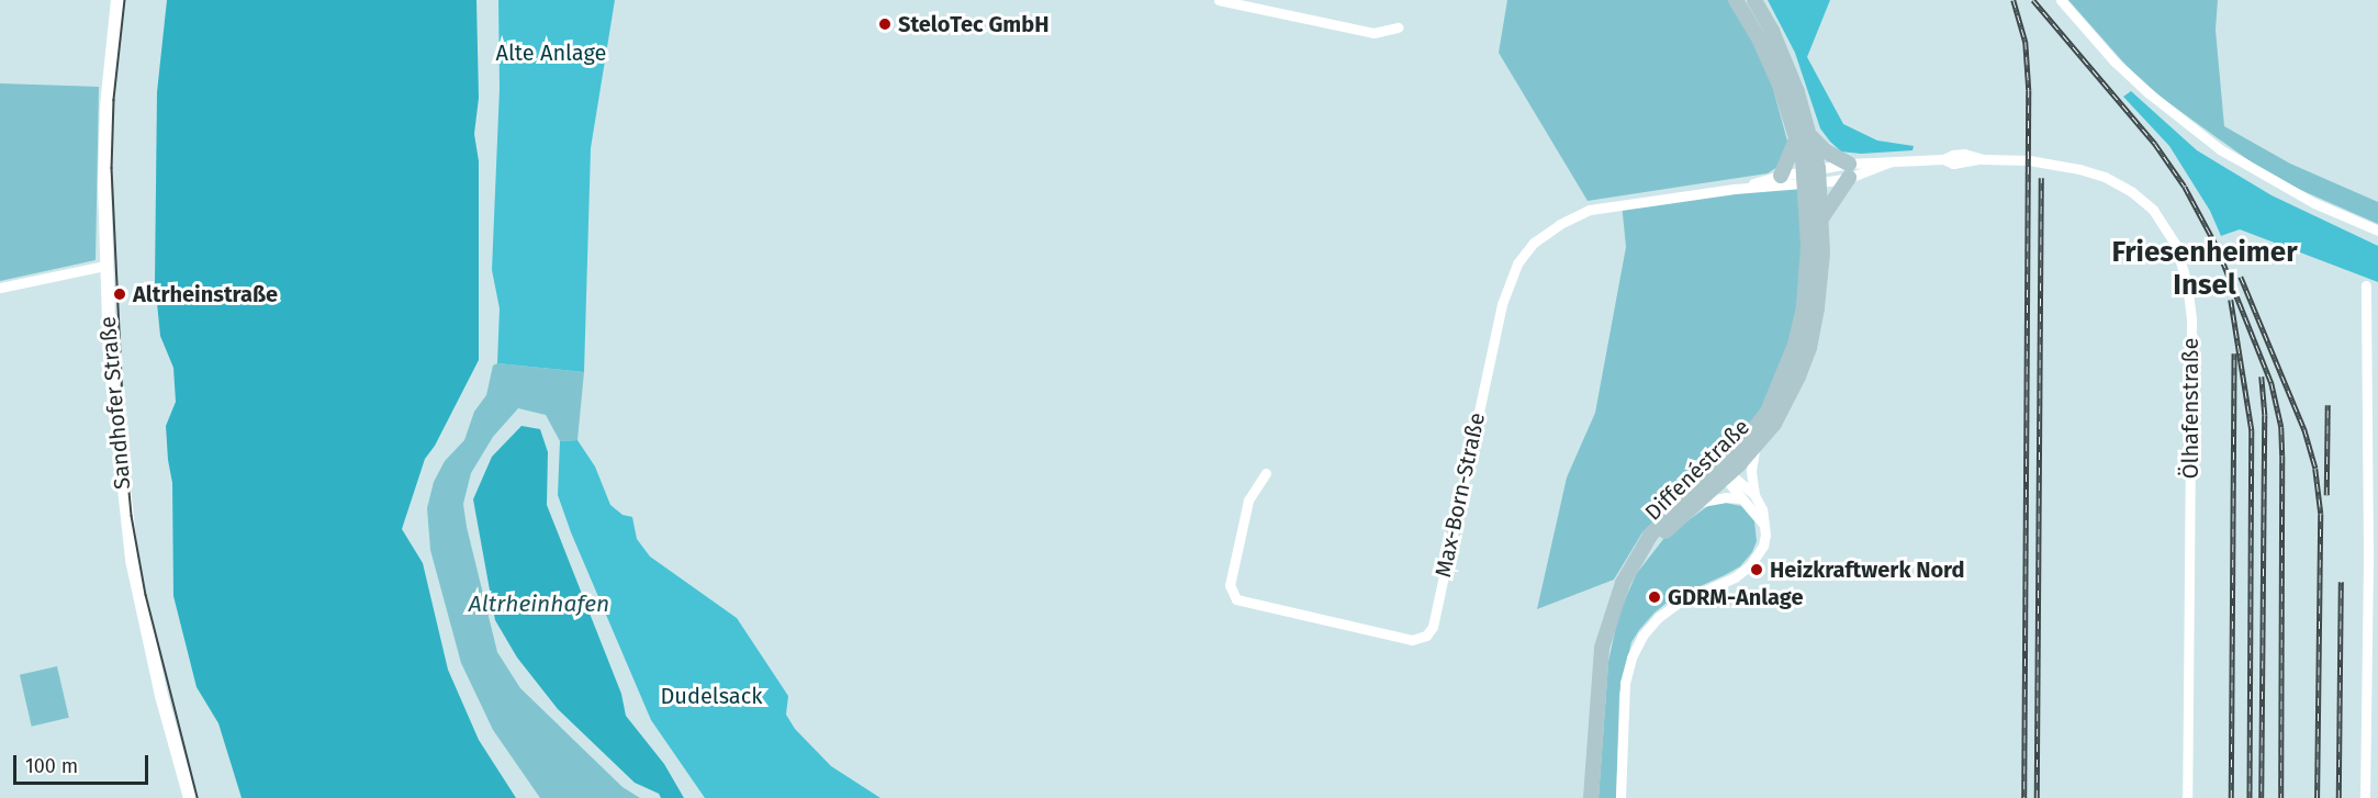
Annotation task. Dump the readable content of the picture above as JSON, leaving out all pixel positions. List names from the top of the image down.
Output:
{
  "streets": {
    "main road": ["Diffenéstraße"],
    "street": ["Sandhofer Straße", "Ölhafenstraße", "Max-Born-Straße"]
  },
  "crossings": [
    ["Ölhafenstraße", "Diffenéstraße"],
    ["Ölhafenstraße", "Max-Born-Straße"],
    ["Diffenéstraße", "Max-Born-Straße"]
  ],
  "districts": ["Friesenheimer Insel"],
  "water": ["Altrheinhafen"],
  "parks": ["Alte Anlage", "Dudelsack"],
  "places": [
    "SteloTec GmbH",
    "Altrheinstraße",
    "Heizkraftwerk Nord",
    "GDRM-Anlage"
  ],
  "scale_bar": "100 m"
}
